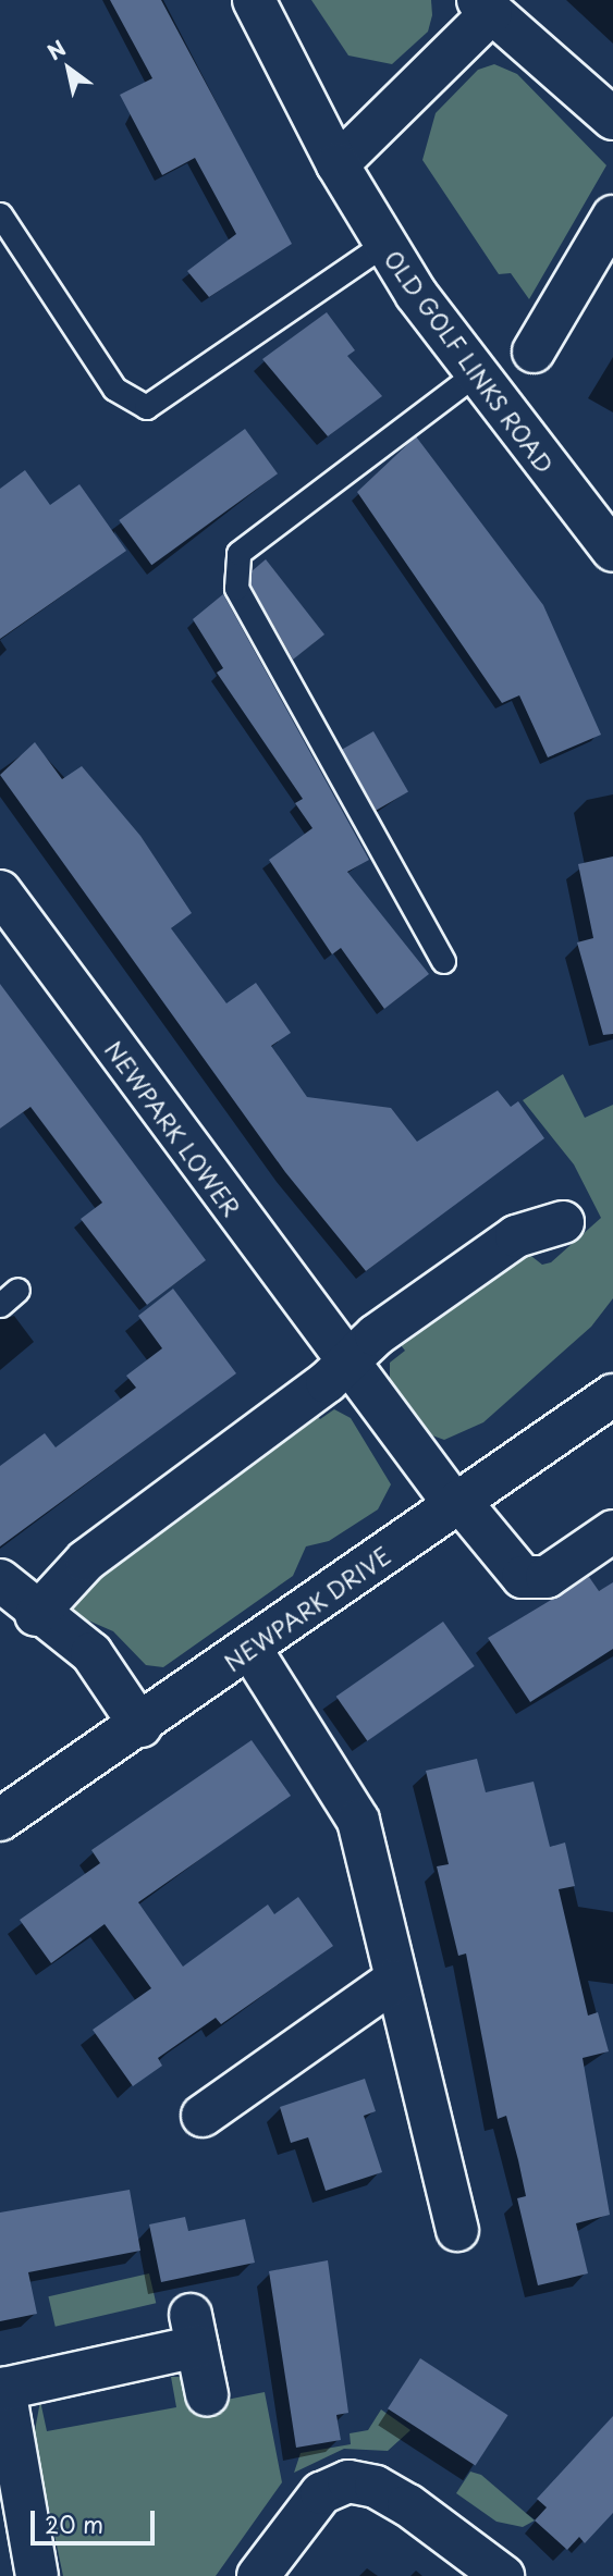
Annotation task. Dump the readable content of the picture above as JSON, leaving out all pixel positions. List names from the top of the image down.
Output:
{
  "streets": {
    "street": ["OLD GOLF LINKS ROAD", "NEWPARK LOWER", "NEWPARK DRIVE"]
  },
  "crossings": [
    ["NEWPARK LOWER", "NEWPARK DRIVE"]
  ],
  "scale_bar": "20 m",
  "north": "top left"
}
